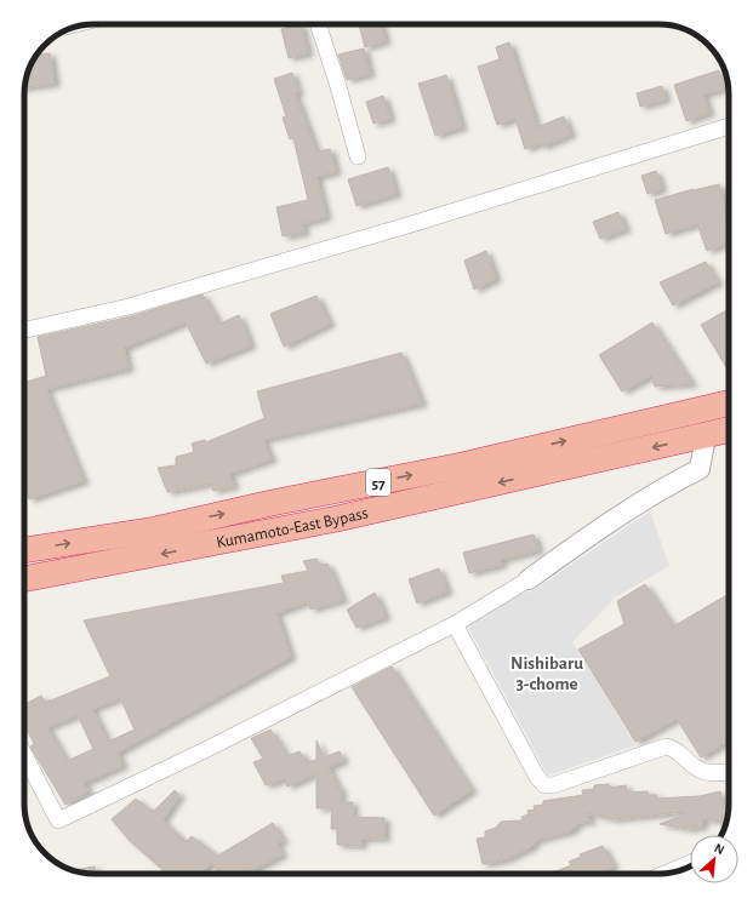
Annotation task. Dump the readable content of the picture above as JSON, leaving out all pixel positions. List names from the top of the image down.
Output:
{
  "streets": {
    "highway": ["57", "Kumamoto-East Bypass"]
  },
  "districts": ["Nishibaru 3-chome"],
  "north": "top right"
}
